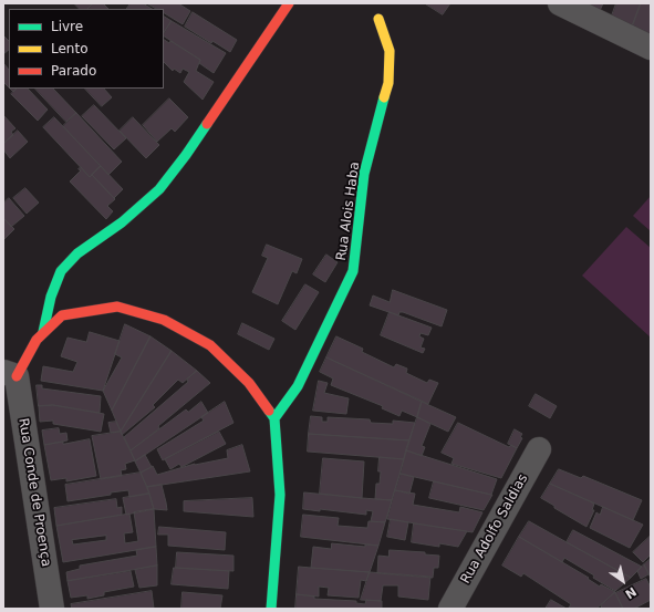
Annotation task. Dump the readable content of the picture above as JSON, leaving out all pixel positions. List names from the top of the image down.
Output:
{
  "streets": {
    "street": ["Rua Alois Haba", "Rua Conde de Proença", "Rua Adolfo Saldias"]
  },
  "legend": ["Livre", "Lento", "Parado"],
  "north": "bottom right"
}
